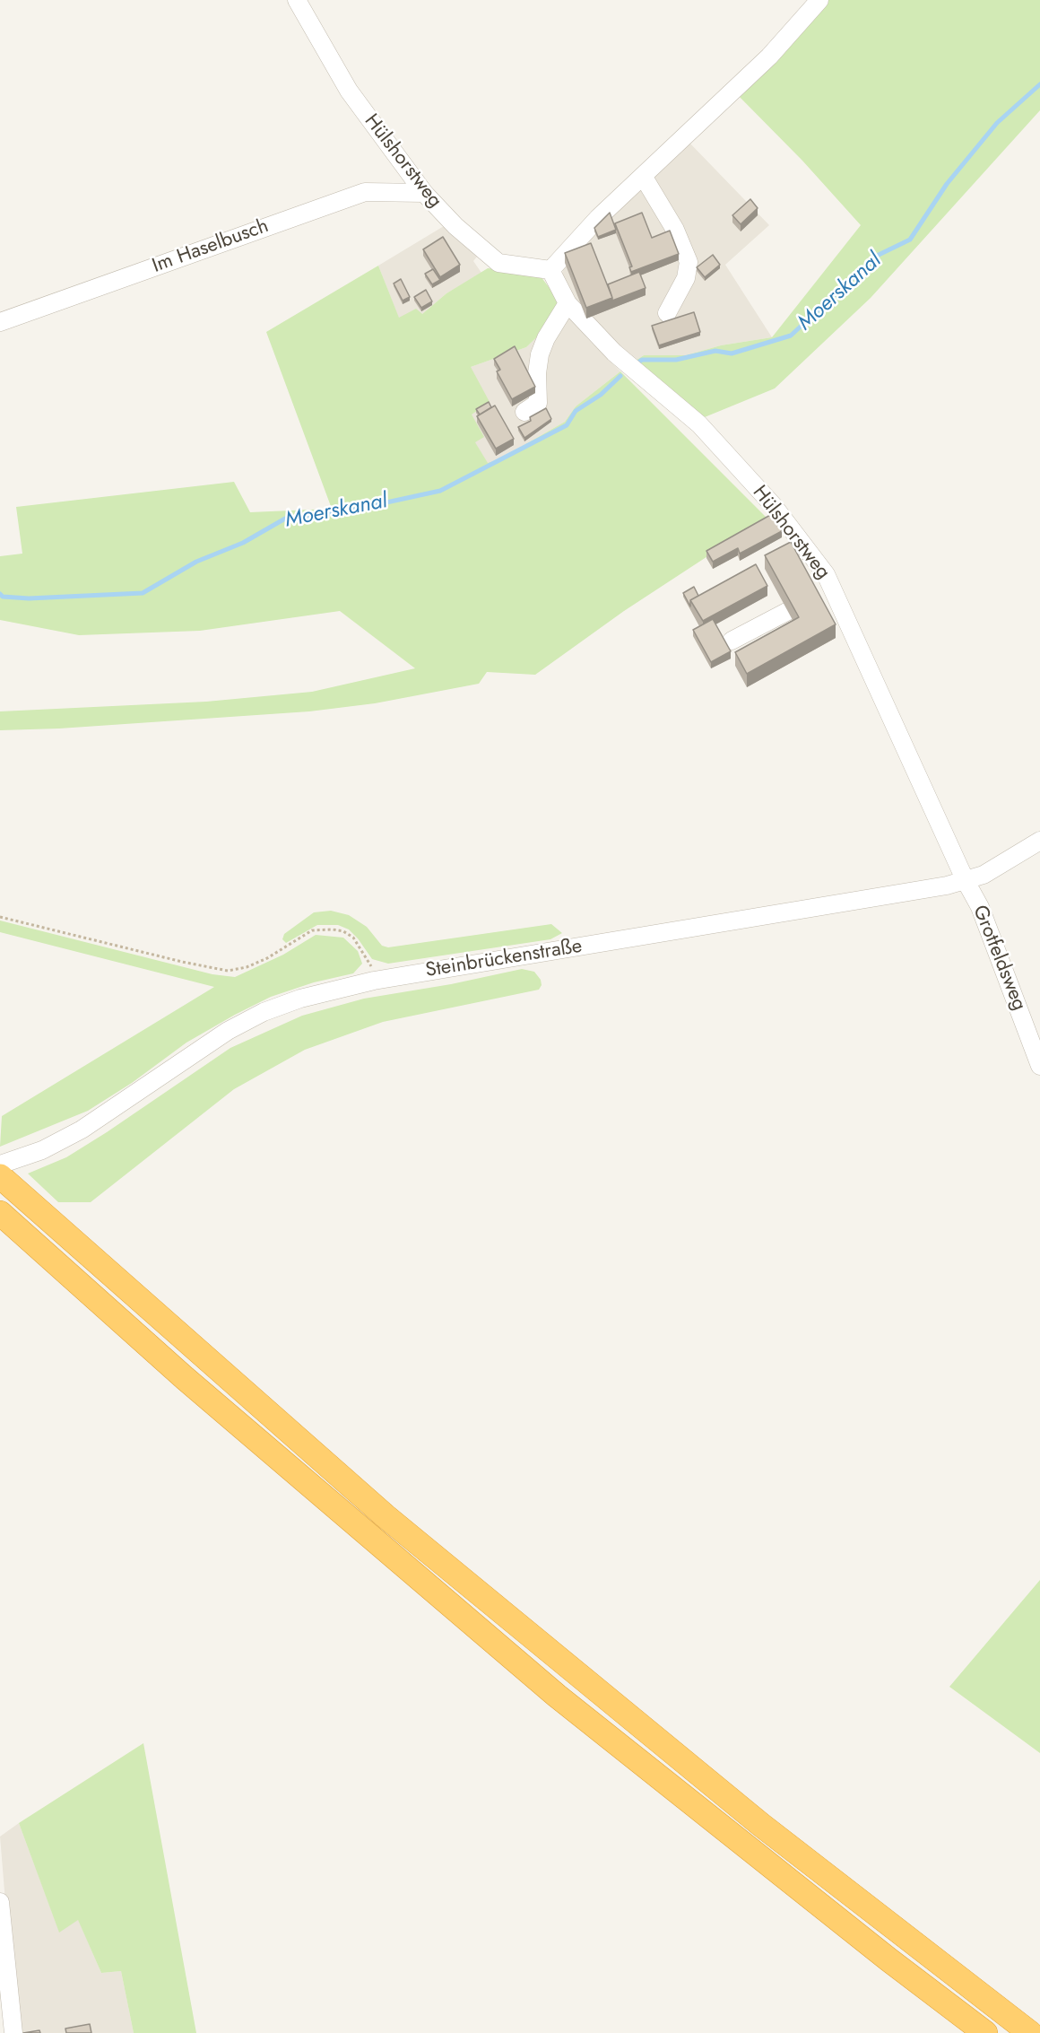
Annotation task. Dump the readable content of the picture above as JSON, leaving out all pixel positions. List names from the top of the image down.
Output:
{
  "streets": {
    "street": [
      "Hülshorstweg",
      "Im Haselbusch",
      "Grotfeldsweg",
      "Steinbrückenstraße"
    ]
  },
  "crossings": [
    ["Hülshorstweg", "Im Haselbusch"],
    ["Hülshorstweg", "Grotfeldsweg"],
    ["Hülshorstweg", "Steinbrückenstraße"],
    ["Grotfeldsweg", "Steinbrückenstraße"]
  ],
  "water": ["Moerskanal"]
}
